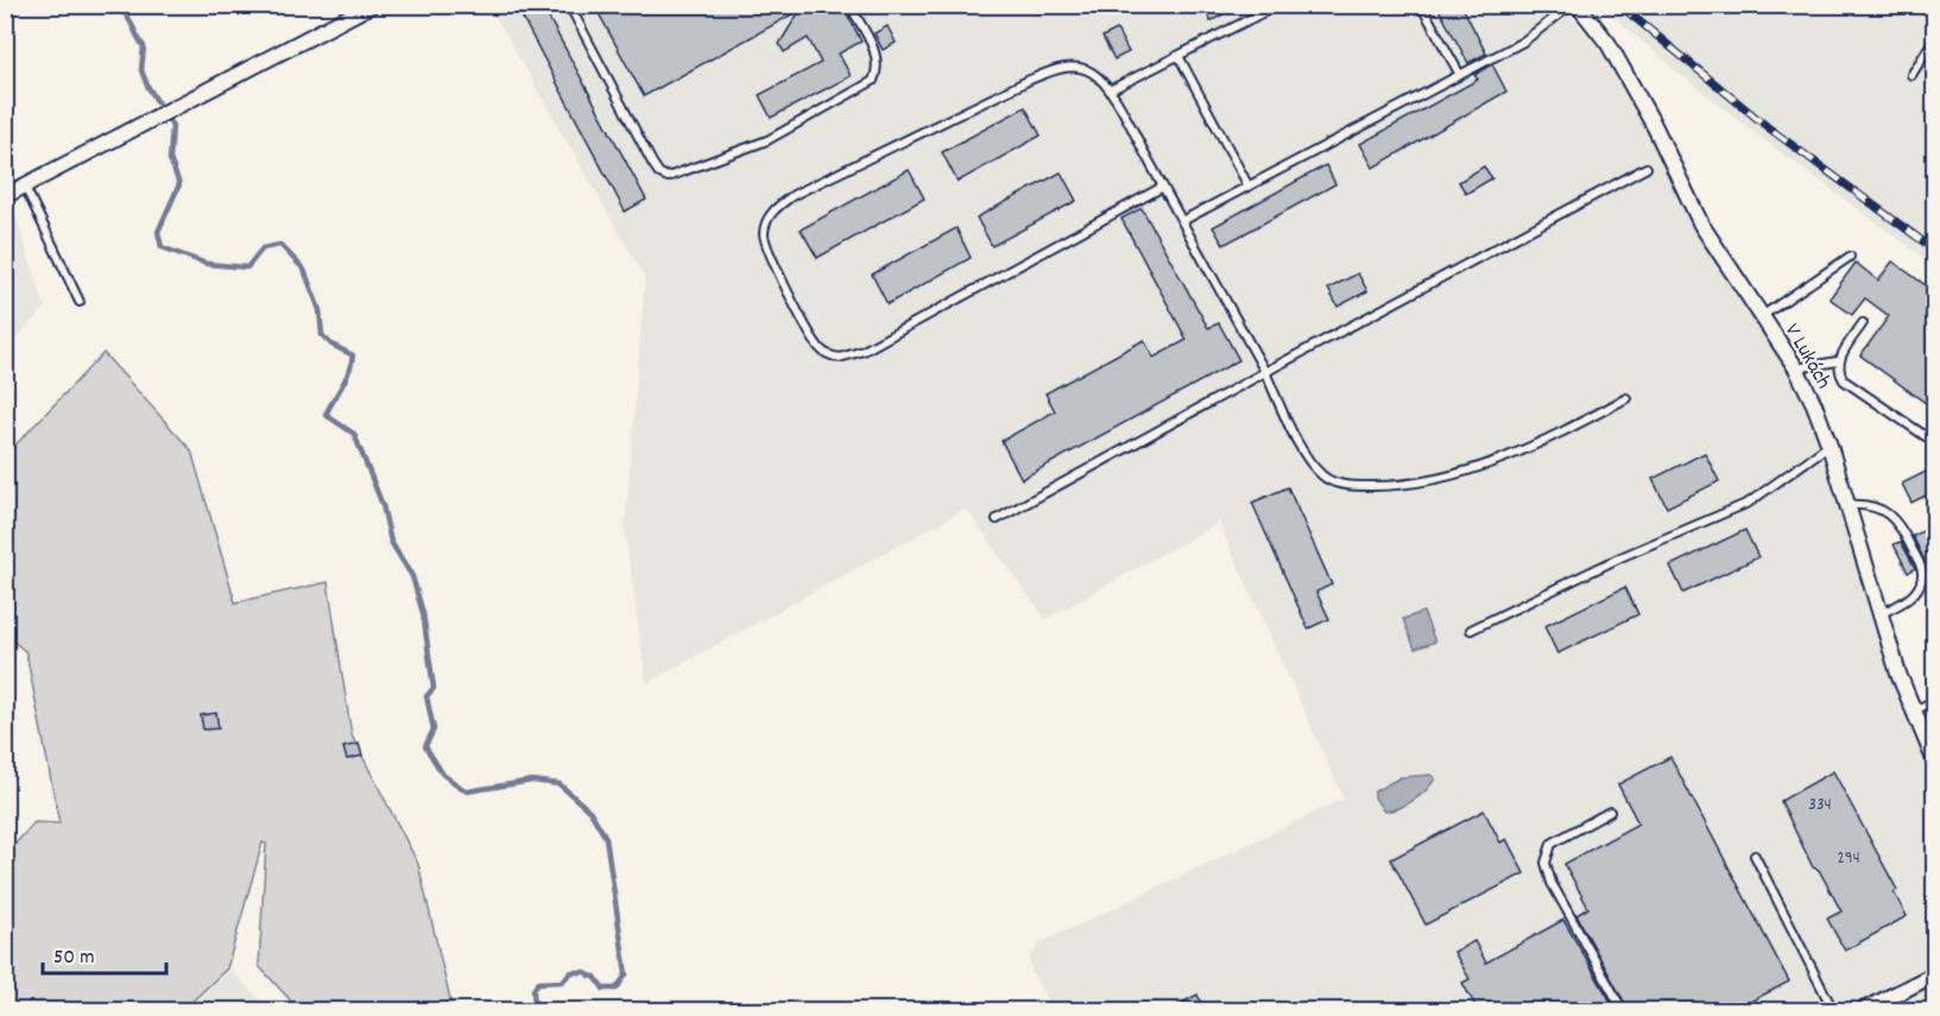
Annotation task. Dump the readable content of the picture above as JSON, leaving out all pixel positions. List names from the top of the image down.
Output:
{
  "streets": {
    "street": ["V Lukách"]
  },
  "house_numbers": ["334", "294"],
  "scale_bar": "50 m"
}
